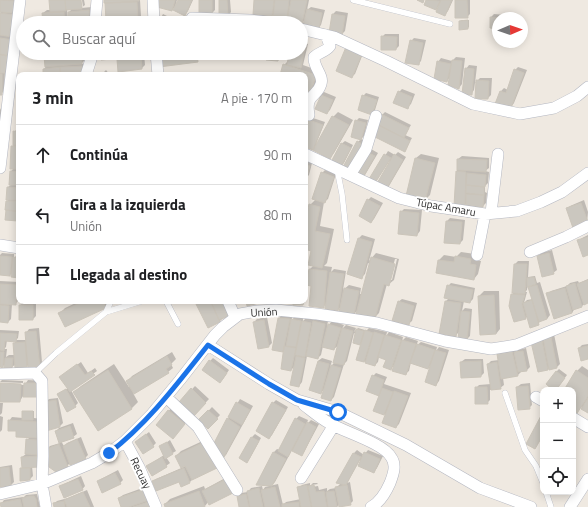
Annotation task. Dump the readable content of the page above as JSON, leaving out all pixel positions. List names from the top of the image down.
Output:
{
  "streets": {
    "street": ["Túpac Amaru", "Unión", "Recuay"]
  },
  "crossings": [
    ["Unión", "Recuay"]
  ],
  "north": "right",
  "page": {
    "search": "Buscar aquí",
    "heading": ["3 min", "A pie · 170 m"],
    "list": [
      ["Continúa", "90 m"],
      ["Gira a la izquierda", "Unión", "80 m"],
      "Llegada al destino"
    ],
    "map_buttons": ["+", "−"]
  }
}
